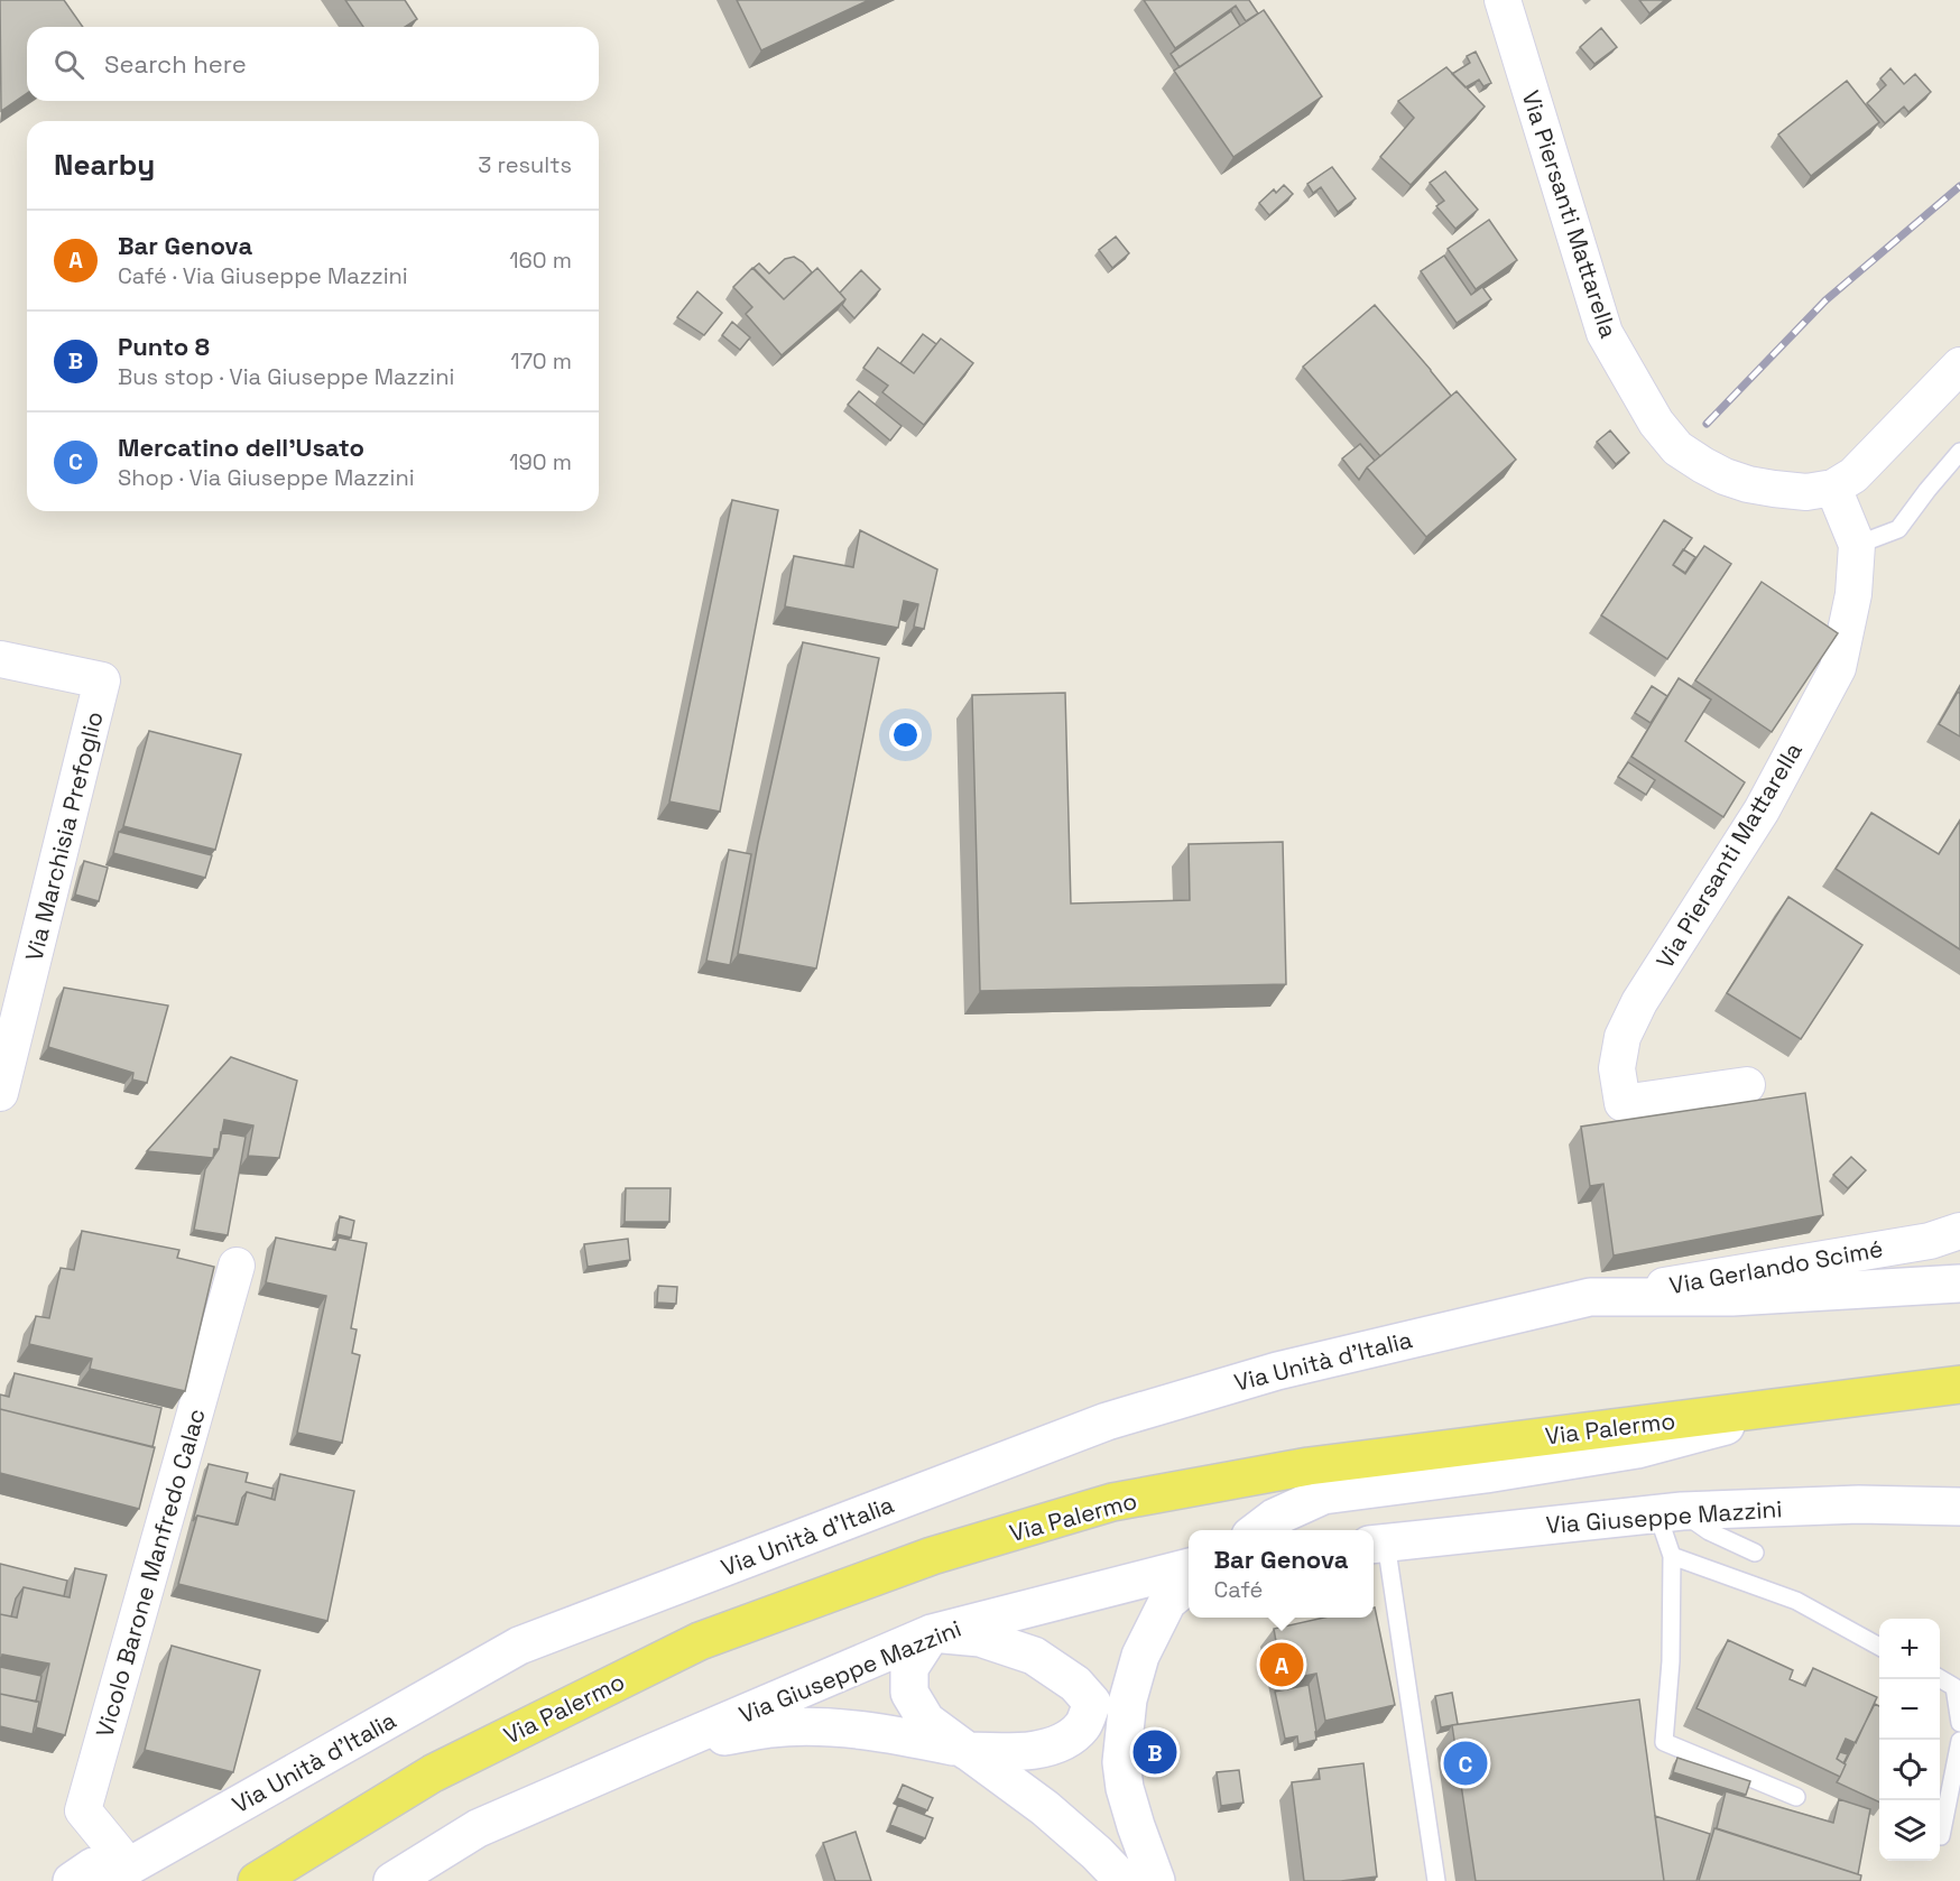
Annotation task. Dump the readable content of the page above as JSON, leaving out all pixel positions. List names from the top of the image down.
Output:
{
  "streets": {
    "main road": ["Via Palermo"],
    "street": [
      "Via Piersanti Mattarella",
      "Via Marchisia Prefoglio",
      "Via Gerlando Scimé",
      "Via Unità d'Italia",
      "Via Giuseppe Mazzini",
      "Vicolo Barone Manfredo Calac"
    ]
  },
  "crossings": [
    ["Via Gerlando Scimé", "Via Unità d'Italia"],
    ["Via Unità d'Italia", "Vicolo Barone Manfredo Calac"]
  ],
  "page": {
    "search": "Search here",
    "heading": ["Nearby", "3 results"],
    "list": [
      {
        "mark": "A",
        "name": "Bar Genova",
        "note": "Café · Via Giuseppe Mazzini",
        "value": "160 m"
      },
      {
        "mark": "B",
        "name": "Punto 8",
        "note": "Bus stop · Via Giuseppe Mazzini",
        "value": "170 m"
      },
      {
        "mark": "C",
        "name": "Mercatino dell'Usato",
        "note": "Shop · Via Giuseppe Mazzini",
        "value": "190 m"
      }
    ],
    "popup": ["Bar Genova", "Café"],
    "map_buttons": ["+", "−"],
    "pins": ["A", "B", "C"]
  }
}
